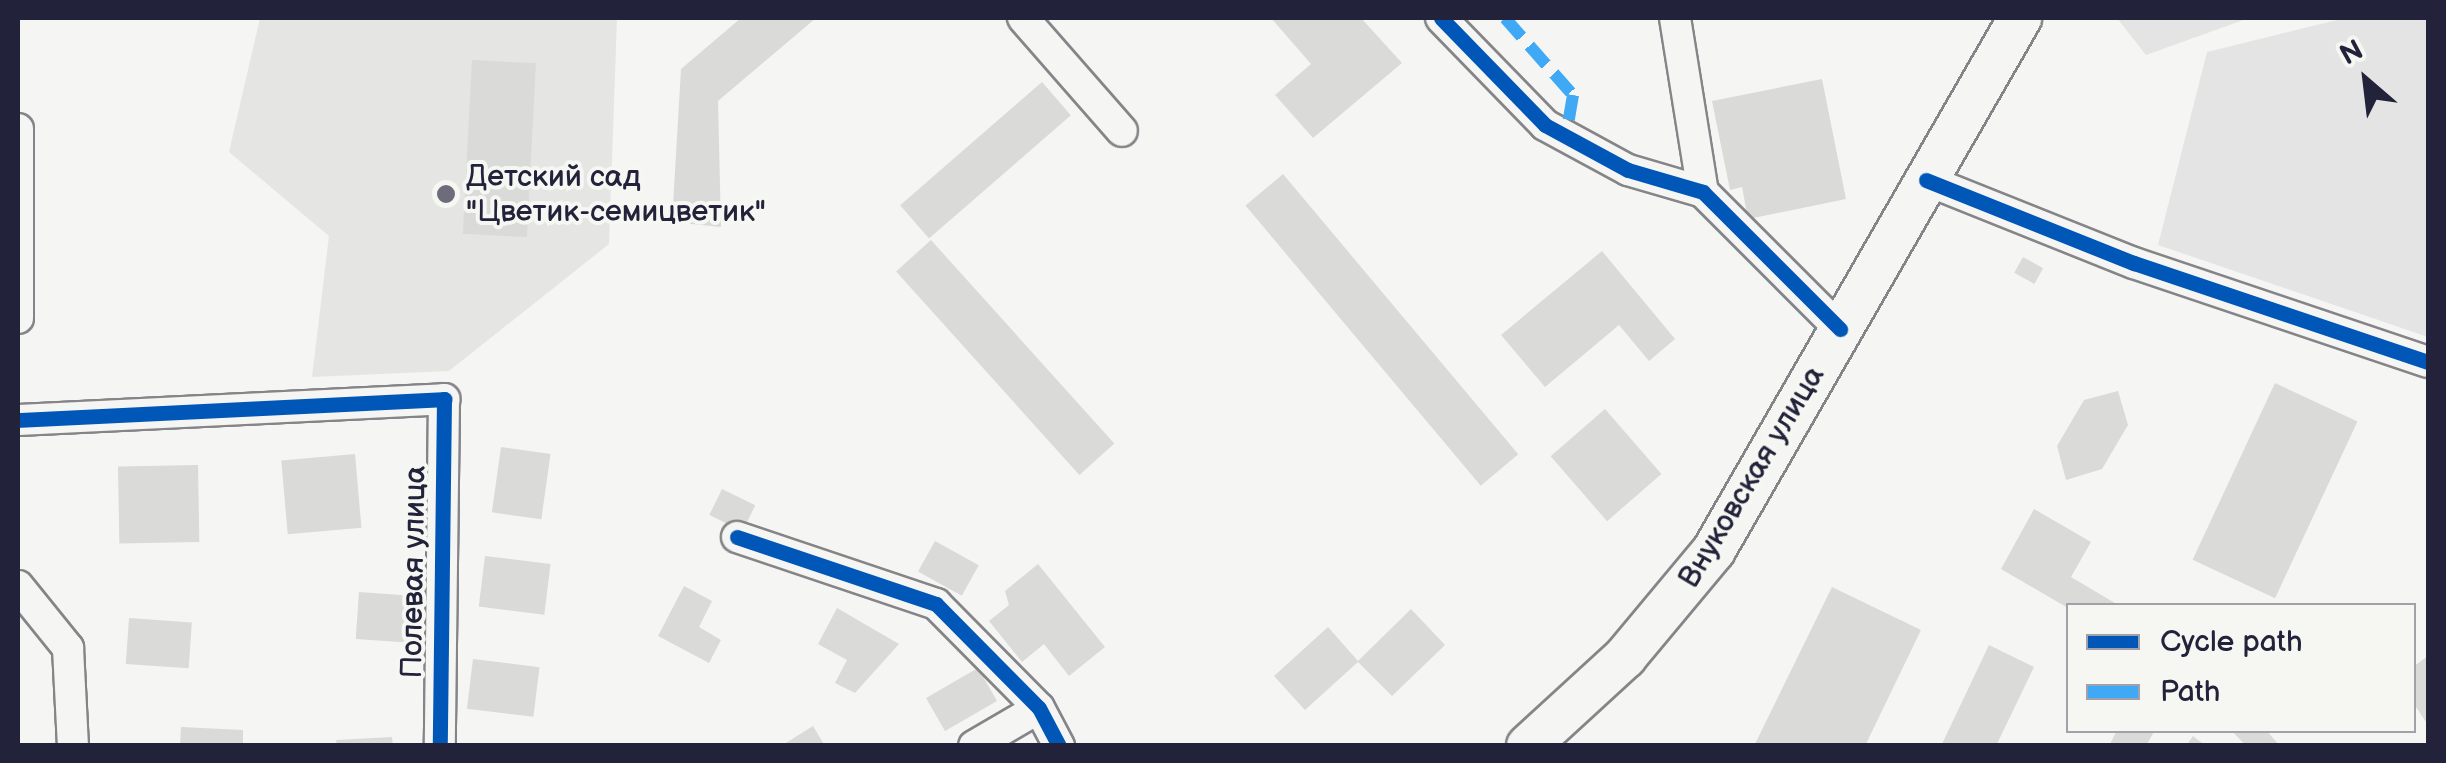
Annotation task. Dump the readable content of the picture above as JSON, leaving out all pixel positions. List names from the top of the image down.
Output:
{
  "streets": {
    "main road": ["Внуковская улица"],
    "street": ["Полевая улица"]
  },
  "places": ["Детский сад \"Цветик-семицветик\""],
  "legend": ["Cycle path", "Path"],
  "north": "top left"
}
